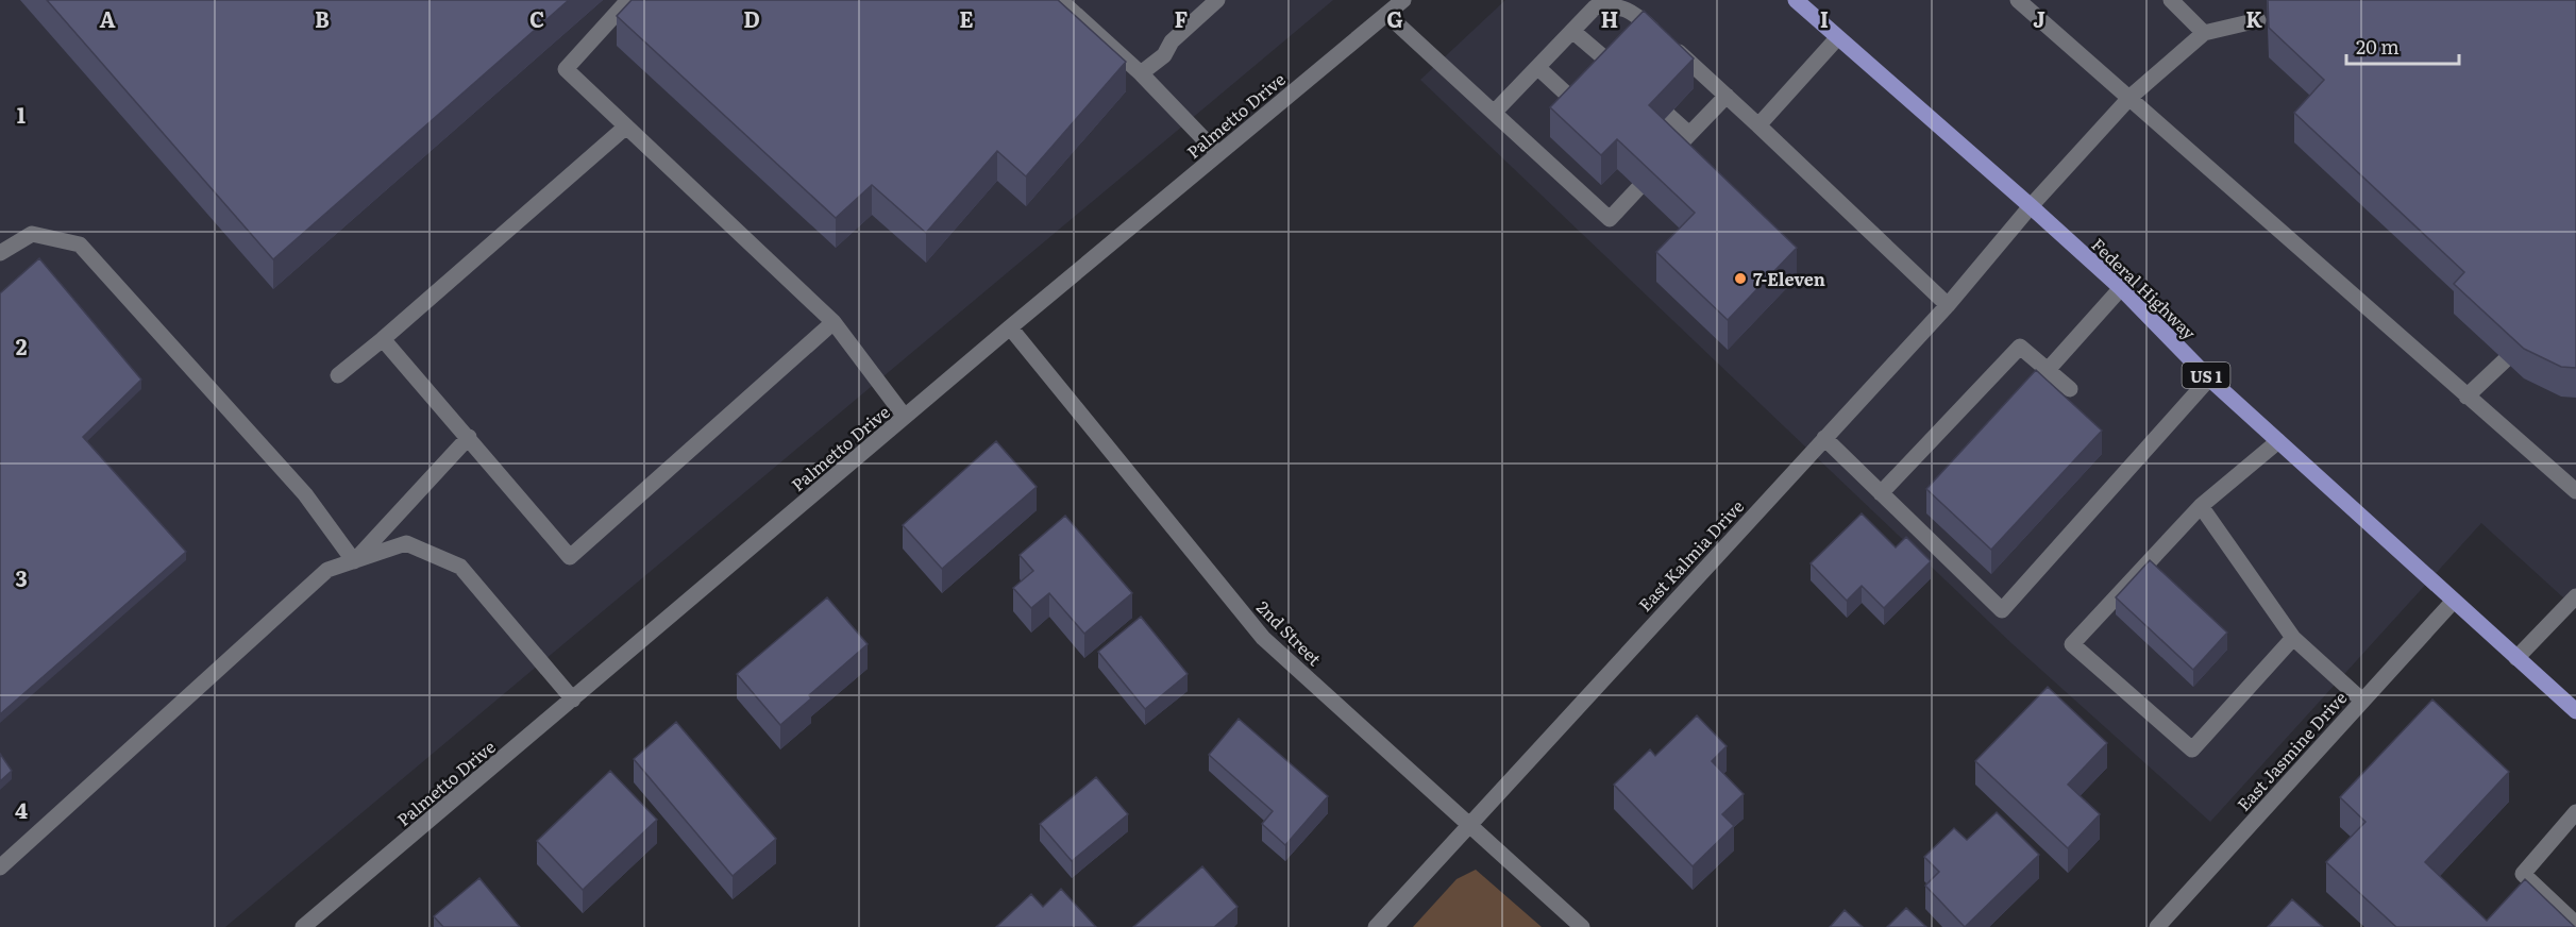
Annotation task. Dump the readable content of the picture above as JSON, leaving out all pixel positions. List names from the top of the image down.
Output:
{
  "streets": {
    "main road": ["Federal Highway", "US 1"],
    "street": [
      "Palmetto Drive",
      "East Kalmia Drive",
      "2nd Street",
      "East Jasmine Drive"
    ]
  },
  "crossings": [
    ["Palmetto Drive", "2nd Street"],
    ["Federal Highway", "East Kalmia Drive"],
    ["Federal Highway", "East Jasmine Drive"],
    ["East Kalmia Drive", "2nd Street"]
  ],
  "places": ["7-Eleven"],
  "scale_bar": "20 m",
  "grid": {
    "columns": [
      "A",
      "B",
      "C",
      "D",
      "E",
      "F",
      "G",
      "H",
      "I",
      "J",
      "K"
    ],
    "rows": [
      "1",
      "2",
      "3",
      "4"
    ]
  }
}
